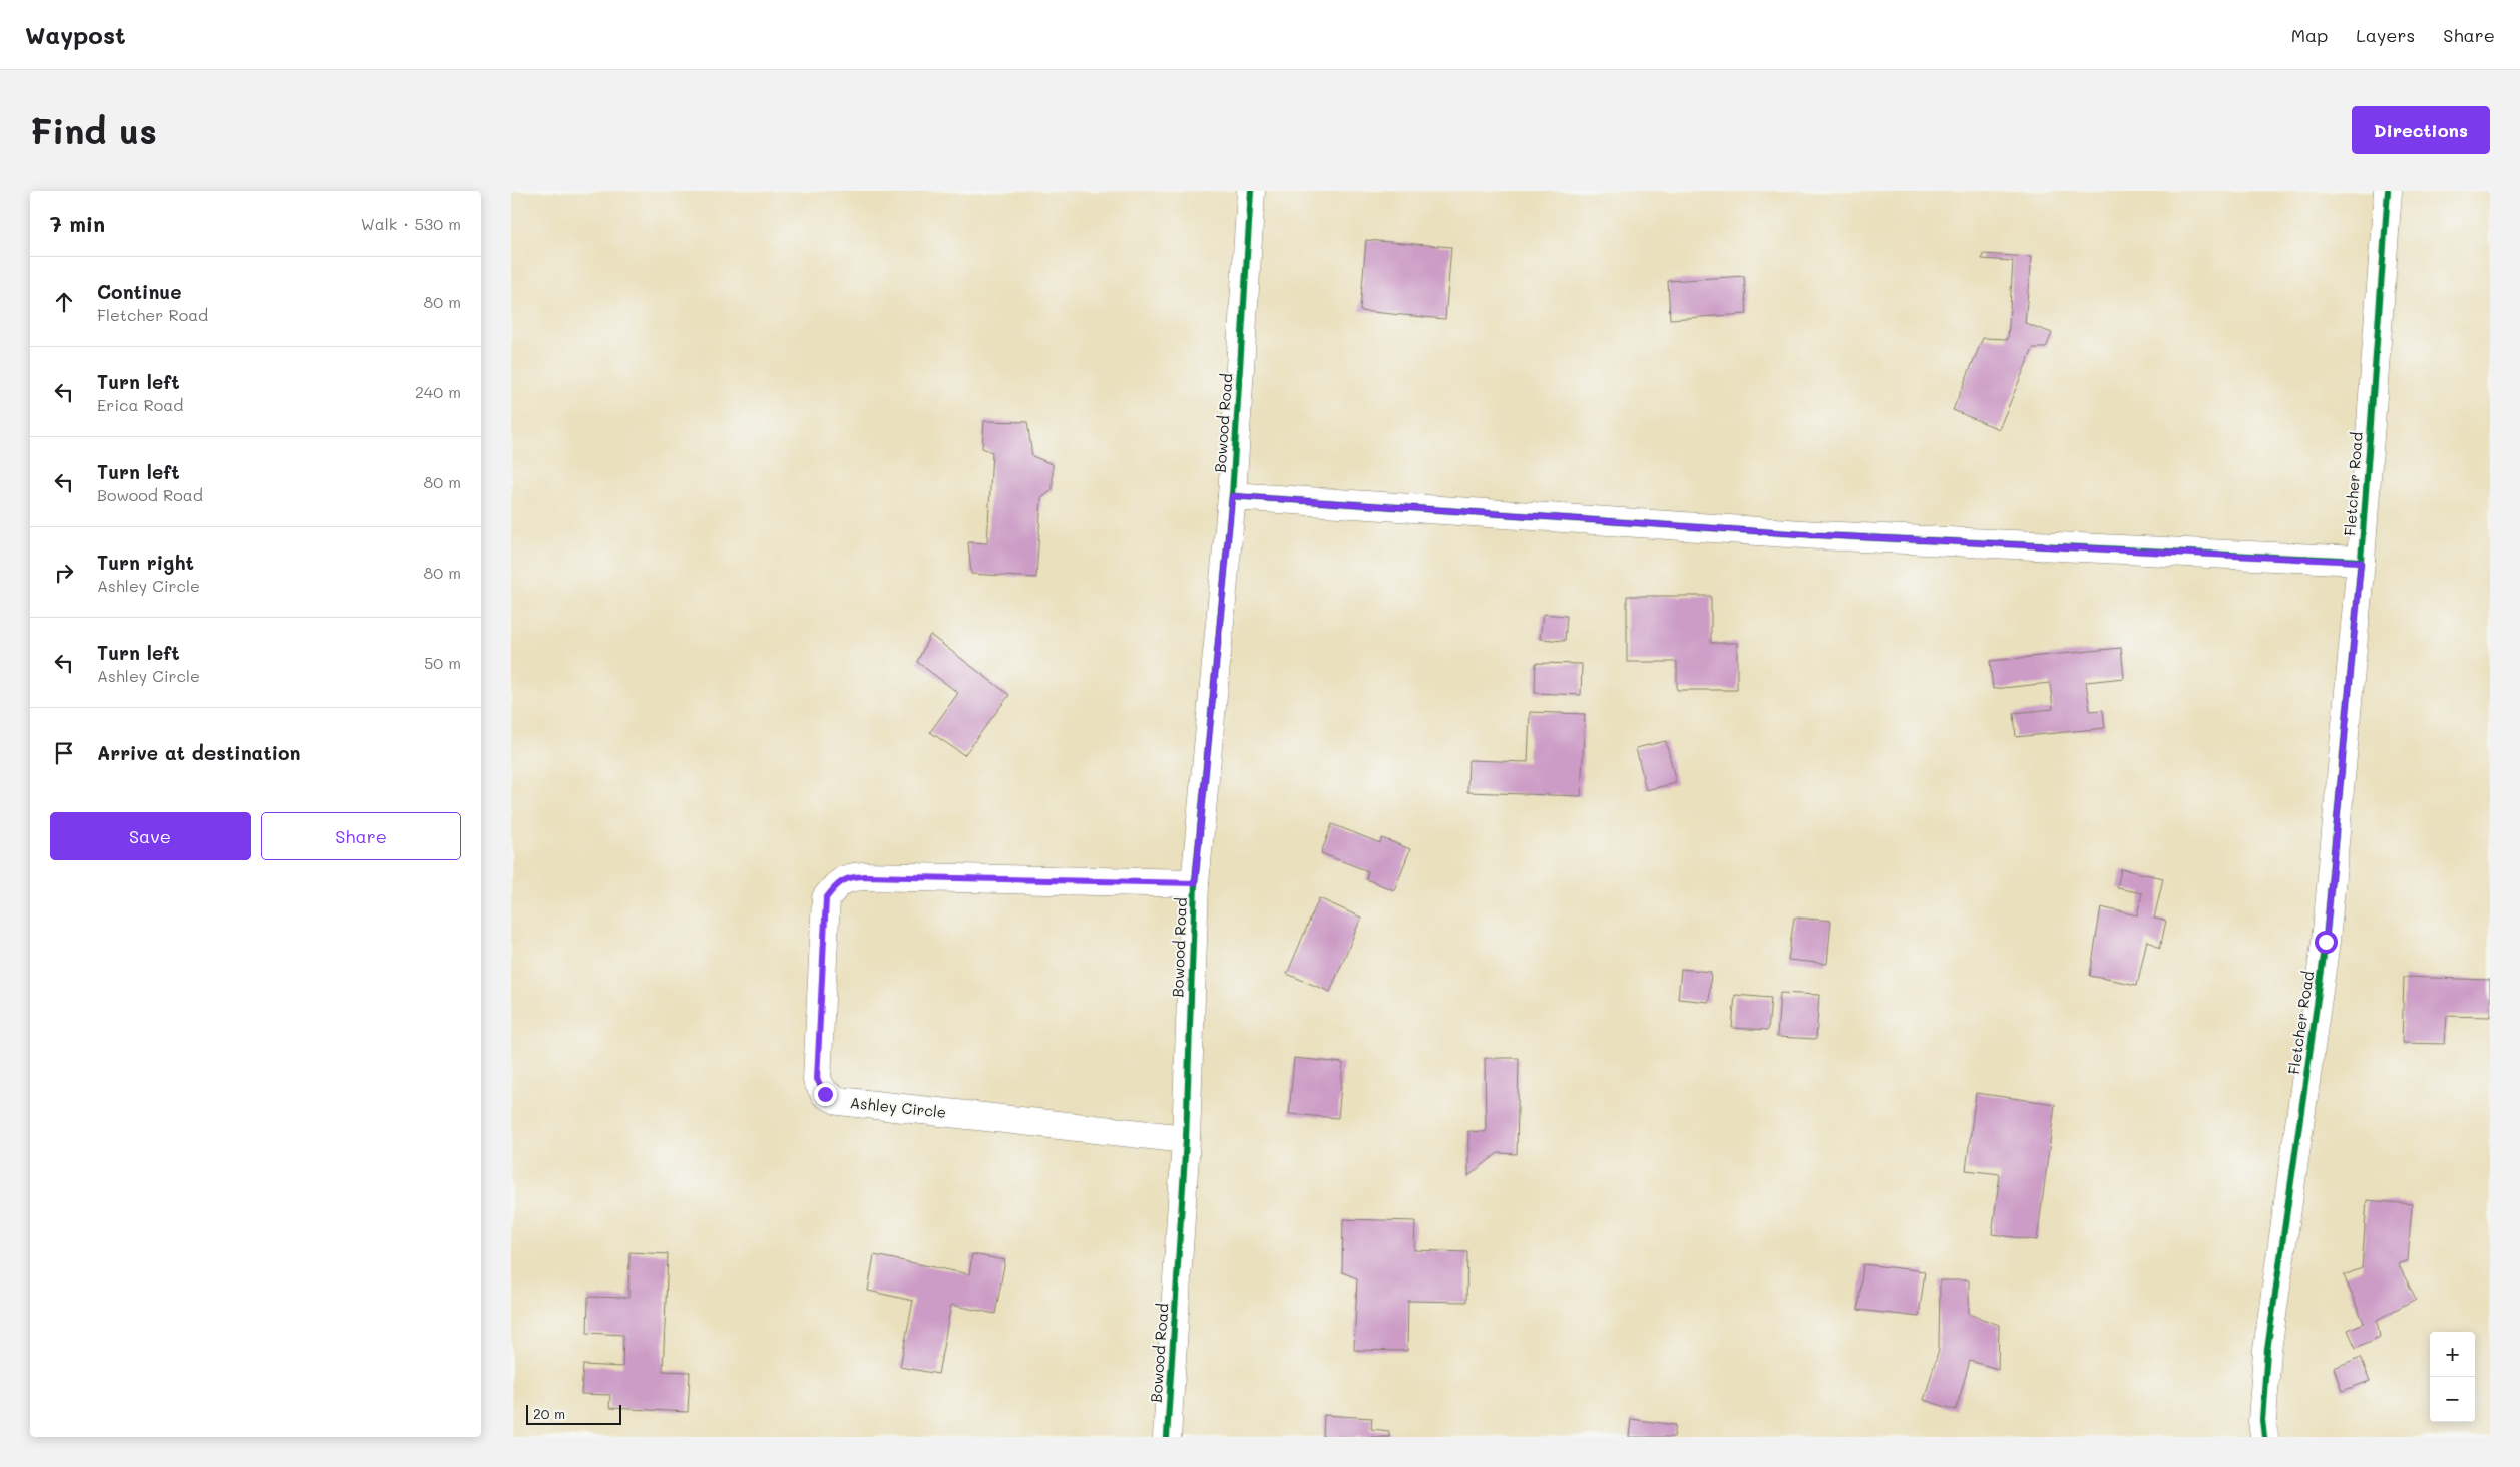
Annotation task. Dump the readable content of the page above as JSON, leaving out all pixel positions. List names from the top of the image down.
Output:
{
  "streets": {
    "street": ["Bowood Road", "Fletcher Road", "Ashley Circle"]
  },
  "crossings": [
    ["Bowood Road", "Ashley Circle"]
  ],
  "scale_bar": "20 m",
  "page": {
    "header": "Waypost",
    "nav": ["Map", "Layers", "Share"],
    "buttons": [
      "Directions",
      ["Save", "Share"]
    ],
    "title": "Find us",
    "heading": ["7 min", "Walk · 530 m"],
    "list": [
      ["Continue", "Fletcher Road", "80 m"],
      ["Turn left", "Erica Road", "240 m"],
      ["Turn left", "Bowood Road", "80 m"],
      ["Turn right", "Ashley Circle", "80 m"],
      ["Turn left", "Ashley Circle", "50 m"],
      "Arrive at destination"
    ],
    "map_buttons": ["+", "−"],
    "scale": "20 m"
  }
}
